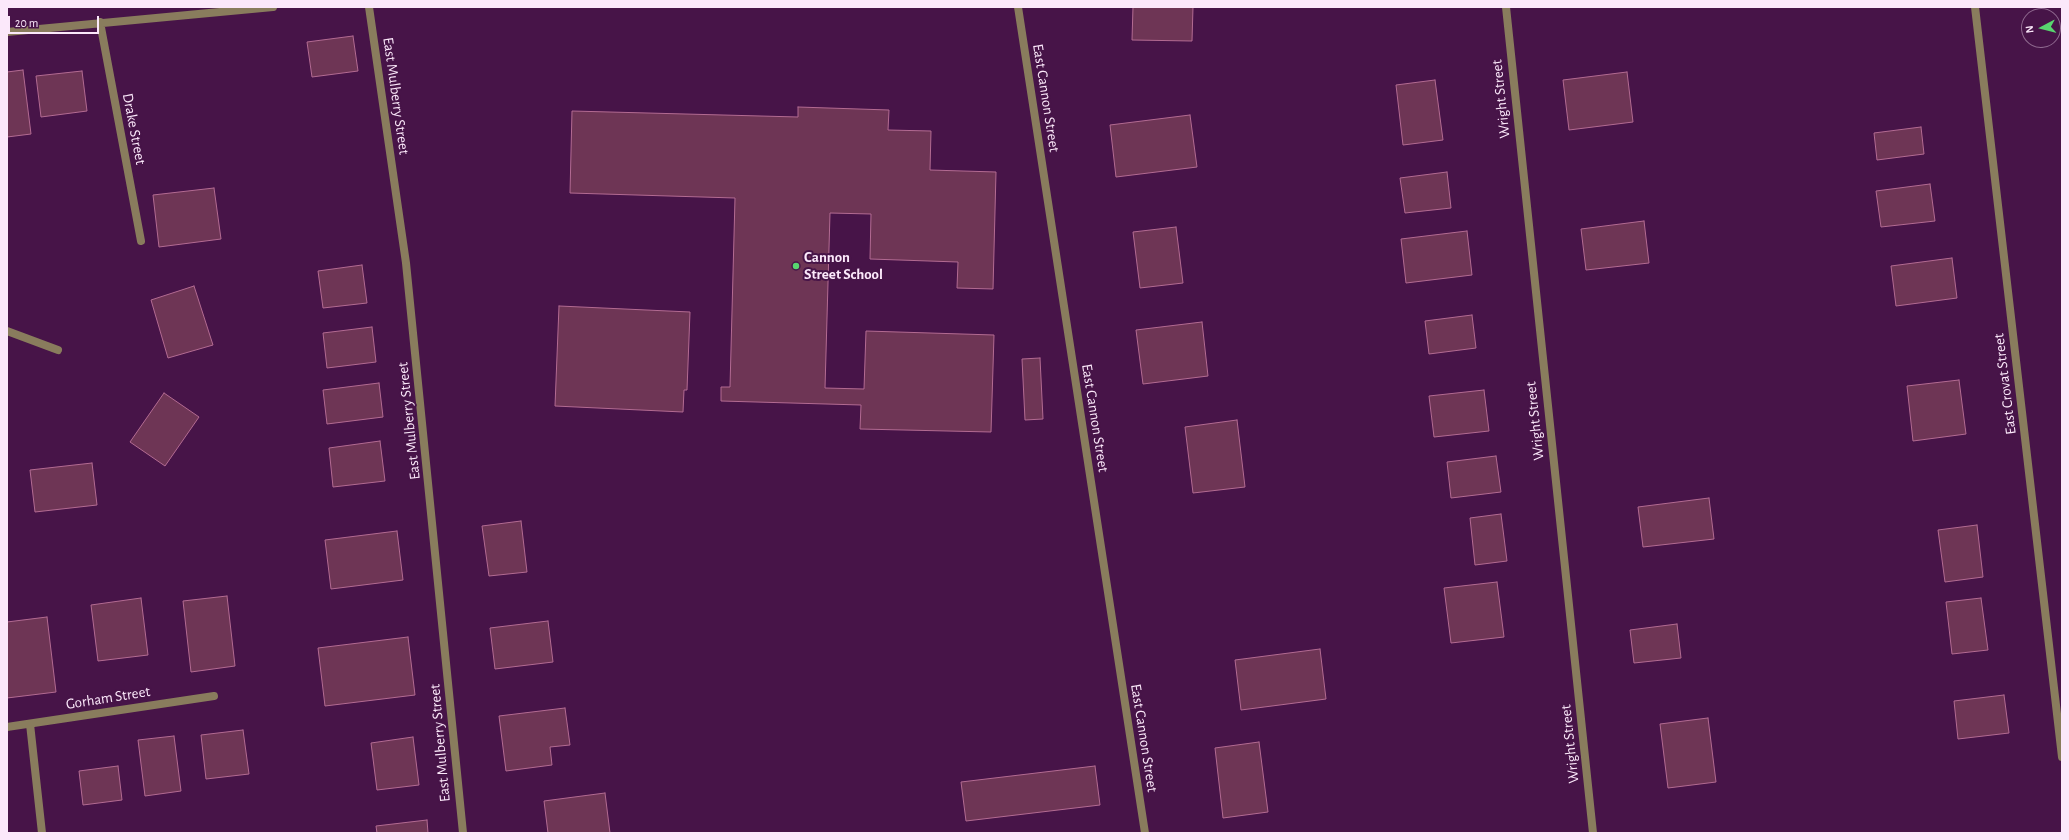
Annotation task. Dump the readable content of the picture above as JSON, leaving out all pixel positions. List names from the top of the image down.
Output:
{
  "streets": {
    "street": [
      "East Mulberry Street",
      "East Cannon Street",
      "Wright Street",
      "Drake Street",
      "East Crovat Street",
      "Gorham Street"
    ]
  },
  "places": ["Cannon Street School"],
  "scale_bar": "20 m",
  "north": "left"
}
